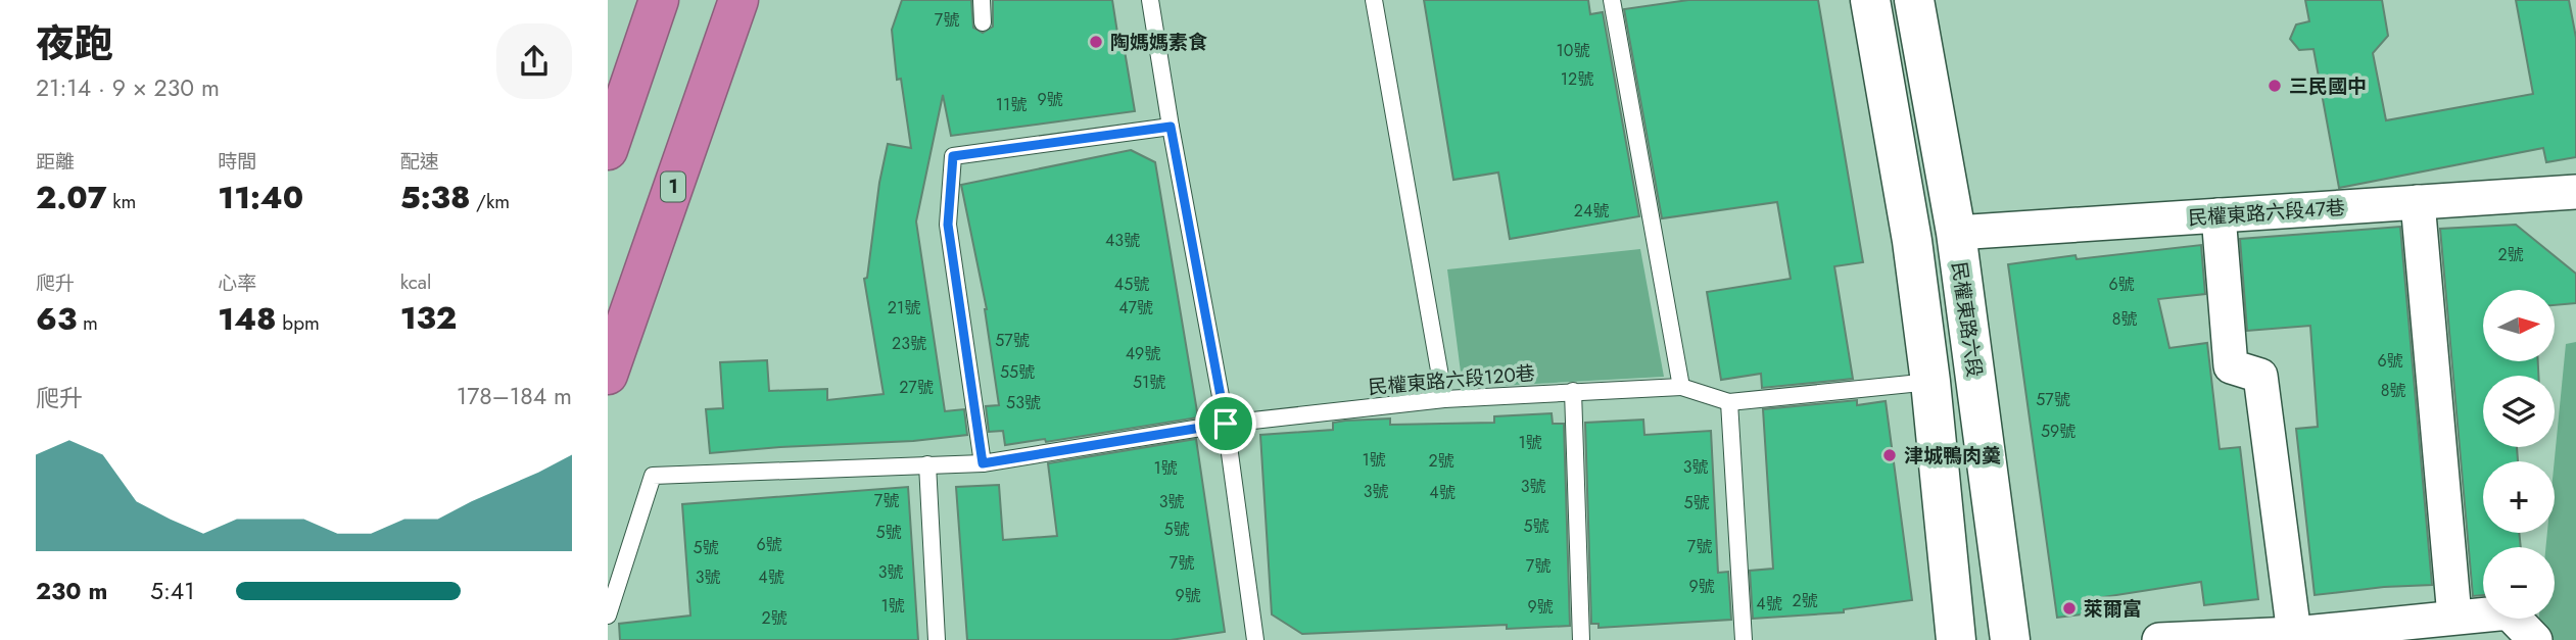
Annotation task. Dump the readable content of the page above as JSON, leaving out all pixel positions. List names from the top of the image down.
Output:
{
  "streets": {
    "highway": ["1"],
    "main road": ["民權東路六段"],
    "street": ["民權東路六段47巷"],
    "lane": ["民權東路六段120巷"]
  },
  "crossings": [
    ["民權東路六段47巷", "民權東路六段"]
  ],
  "places": [
    "陶媽媽素食",
    "三民國中",
    "津城鴨肉羮",
    "萊爾富"
  ],
  "house_numbers": [
    "7號",
    "10號",
    "12號",
    "9號",
    "11號",
    "24號",
    "43號",
    "2號",
    "45號",
    "6號",
    "21號",
    "47號",
    "8號",
    "57號",
    "23號",
    "49號",
    "6號",
    "55號",
    "51號",
    "27號",
    "8號",
    "57號",
    "53號",
    "59號",
    "1號",
    "1號",
    "2號",
    "3號",
    "1號",
    "3號",
    "3號",
    "4號",
    "7號",
    "3號",
    "5號",
    "5號",
    "5號",
    "5號",
    "6號",
    "7號",
    "5號",
    "7號",
    "7號",
    "3號",
    "3號",
    "4號",
    "9號",
    "9號",
    "2號",
    "4號",
    "1號",
    "9號",
    "2號"
  ],
  "north": "right",
  "page": {
    "heading": ["夜跑", "21:14 · 9 × 230 m"],
    "stats": [
      ["距離", "2.07 km"],
      ["時間", "11:40"],
      ["配速", "5:38 /km"],
      ["爬升", "63 m"],
      ["心率", "148 bpm"],
      ["kcal", "132"]
    ],
    "map_buttons": ["+", "−"],
    "chart": ["爬升", "178–184 m"],
    "list": [
      {
        "name": "230 m",
        "note": "5:41"
      }
    ]
  }
}
